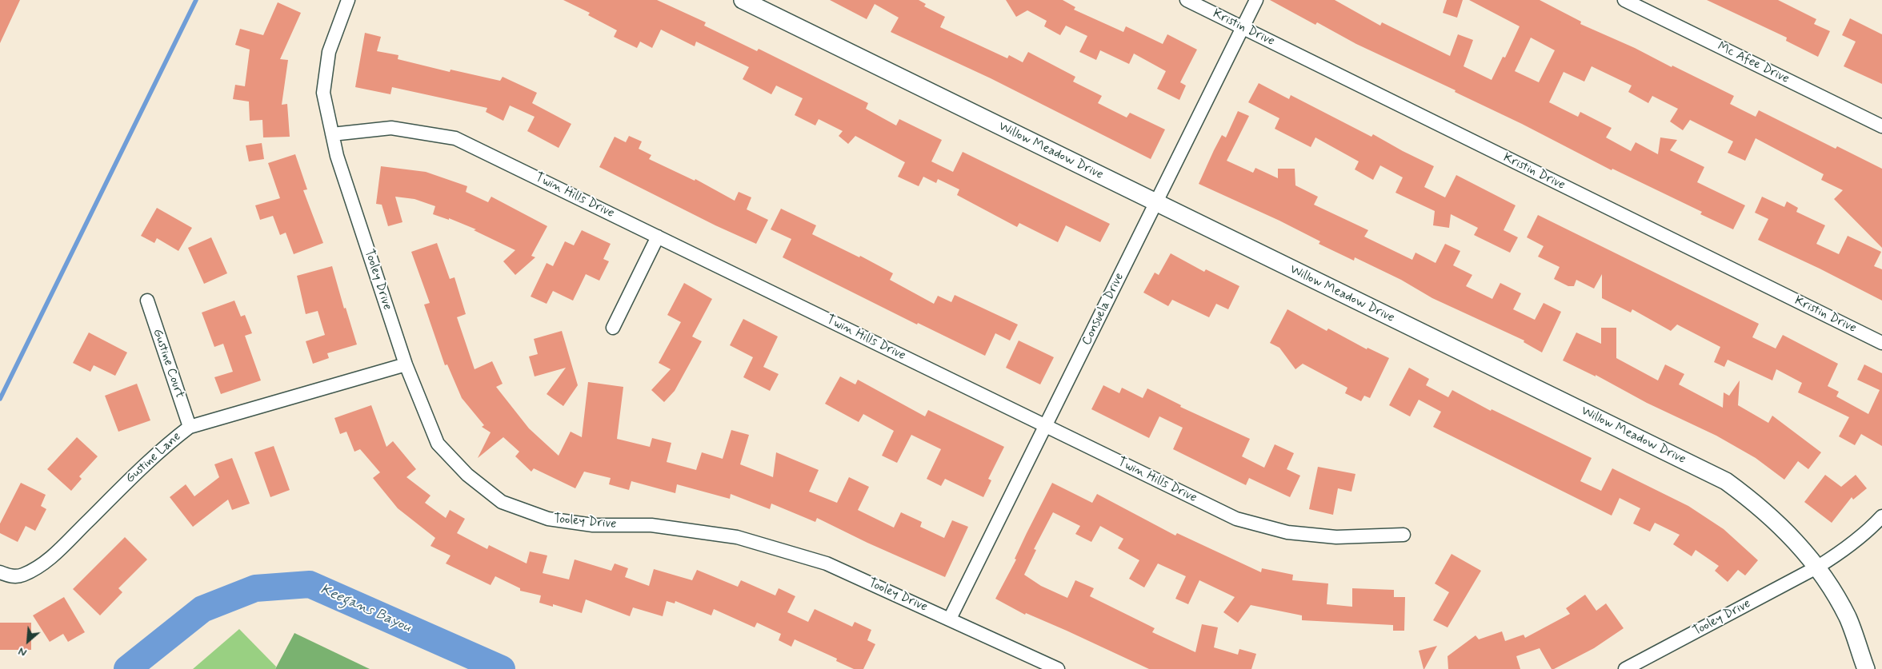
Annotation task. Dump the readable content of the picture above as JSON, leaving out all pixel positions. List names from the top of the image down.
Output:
{
  "streets": {
    "street": [
      "Kristin Drive",
      "Mc Afee Drive",
      "Willow Meadow Drive",
      "Twin Hills Drive",
      "Tooley Drive",
      "Consuela Drive",
      "Gustine Court",
      "Gustine Lane"
    ]
  },
  "crossings": [
    ["Kristin Drive", "Consuela Drive"],
    ["Willow Meadow Drive", "Tooley Drive"],
    ["Willow Meadow Drive", "Consuela Drive"],
    ["Twin Hills Drive", "Tooley Drive"],
    ["Twin Hills Drive", "Consuela Drive"],
    ["Tooley Drive", "Consuela Drive"],
    ["Tooley Drive", "Gustine Lane"],
    ["Gustine Court", "Gustine Lane"]
  ],
  "water": ["Keegans Bayou"],
  "north": "bottom left"
}
